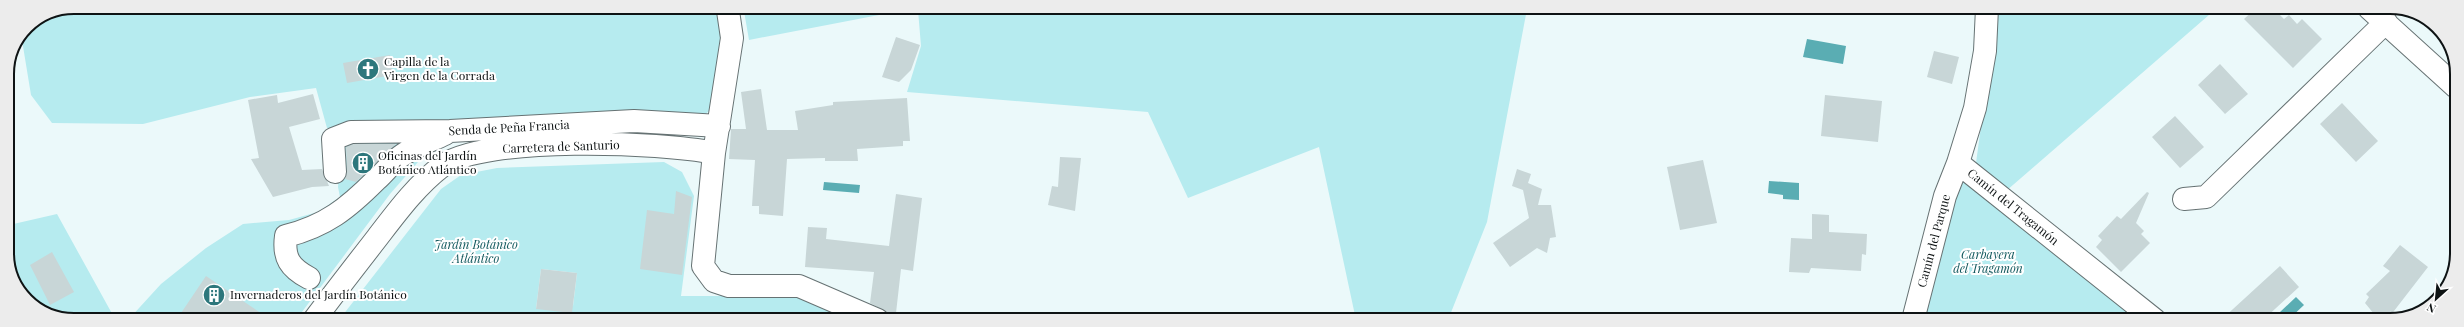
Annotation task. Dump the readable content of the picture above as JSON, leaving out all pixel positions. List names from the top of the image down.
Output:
{
  "streets": {
    "street": [
      "Senda de Peña Francia",
      "Carretera de Santurio",
      "Camín del Tragamón",
      "Camín del Parque"
    ]
  },
  "crossings": [
    ["Camín del Tragamón", "Camín del Parque"]
  ],
  "parks": ["Jardín Botánico Atlántico", "Carbayera del Tragamón"],
  "places": {
    "church": ["Capilla de la Virgen de la Corrada"],
    "building": ["Oficinas del Jardín Botánico Atlántico", "Invernaderos del Jardín Botánico"]
  },
  "north": "bottom left"
}
